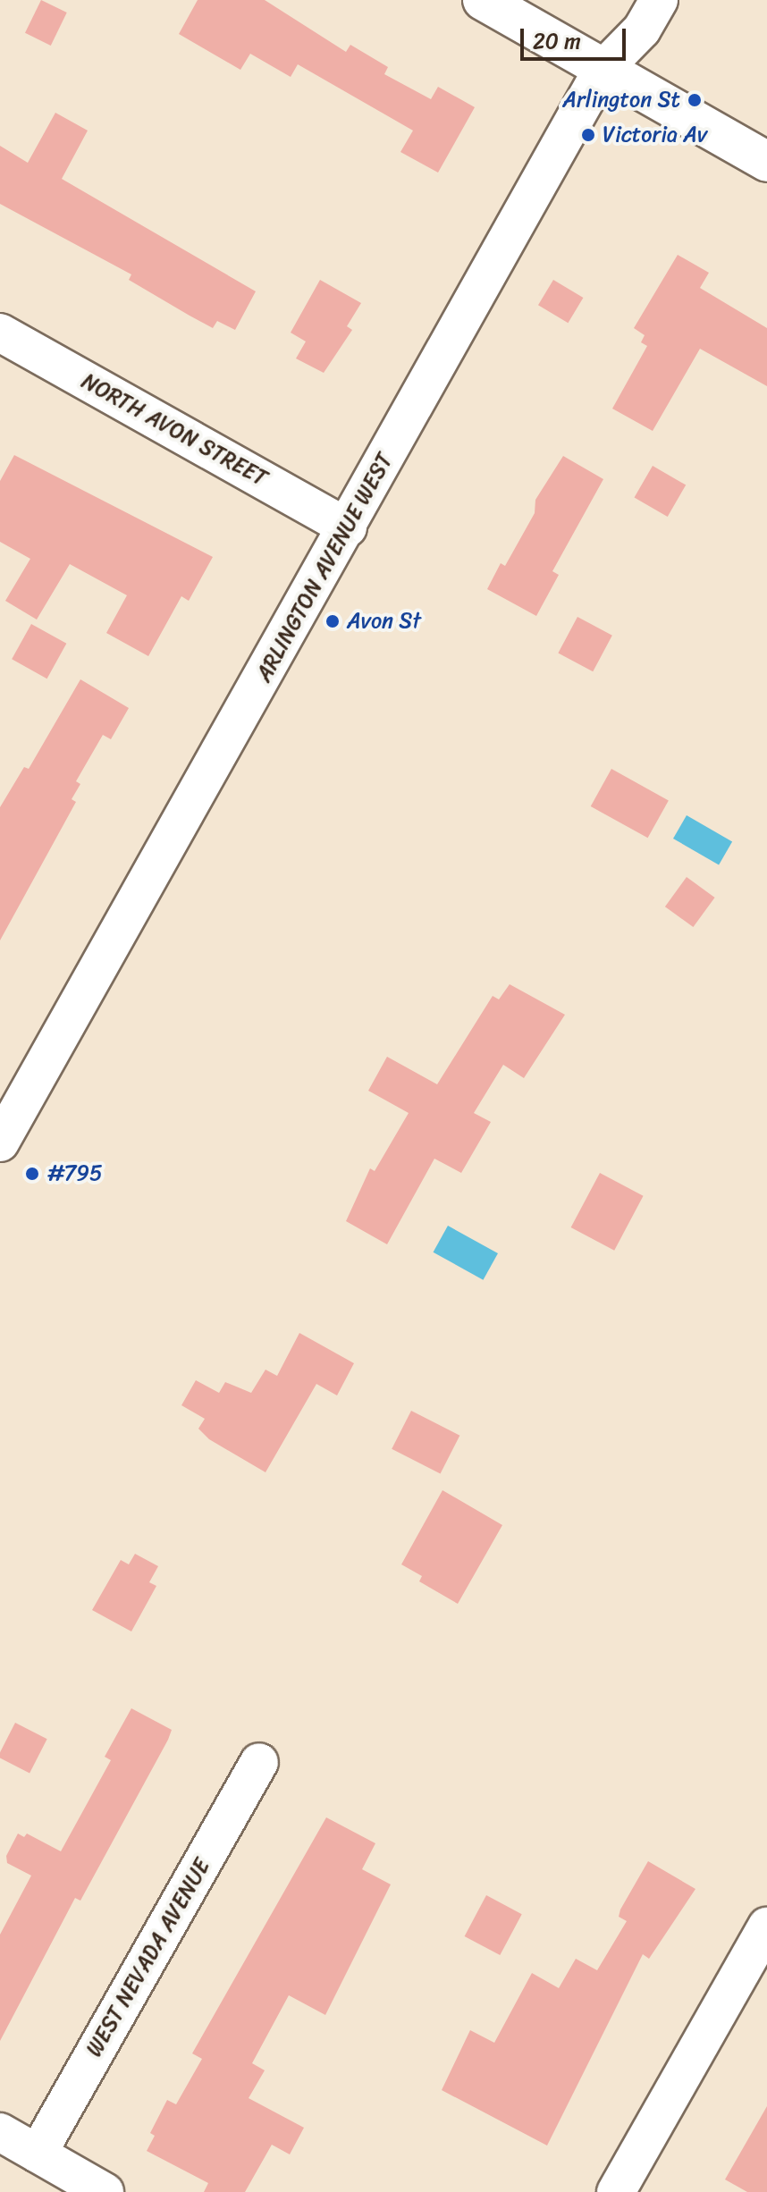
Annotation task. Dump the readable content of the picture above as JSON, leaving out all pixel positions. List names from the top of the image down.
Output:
{
  "streets": {
    "street": ["NORTH AVON STREET", "ARLINGTON AVENUE WEST", "WEST NEVADA AVENUE"]
  },
  "crossings": [
    ["NORTH AVON STREET", "ARLINGTON AVENUE WEST"]
  ],
  "places": [
    "Arlington St",
    "Victoria Av",
    "Avon St",
    "#795"
  ],
  "scale_bar": "20 m"
}
